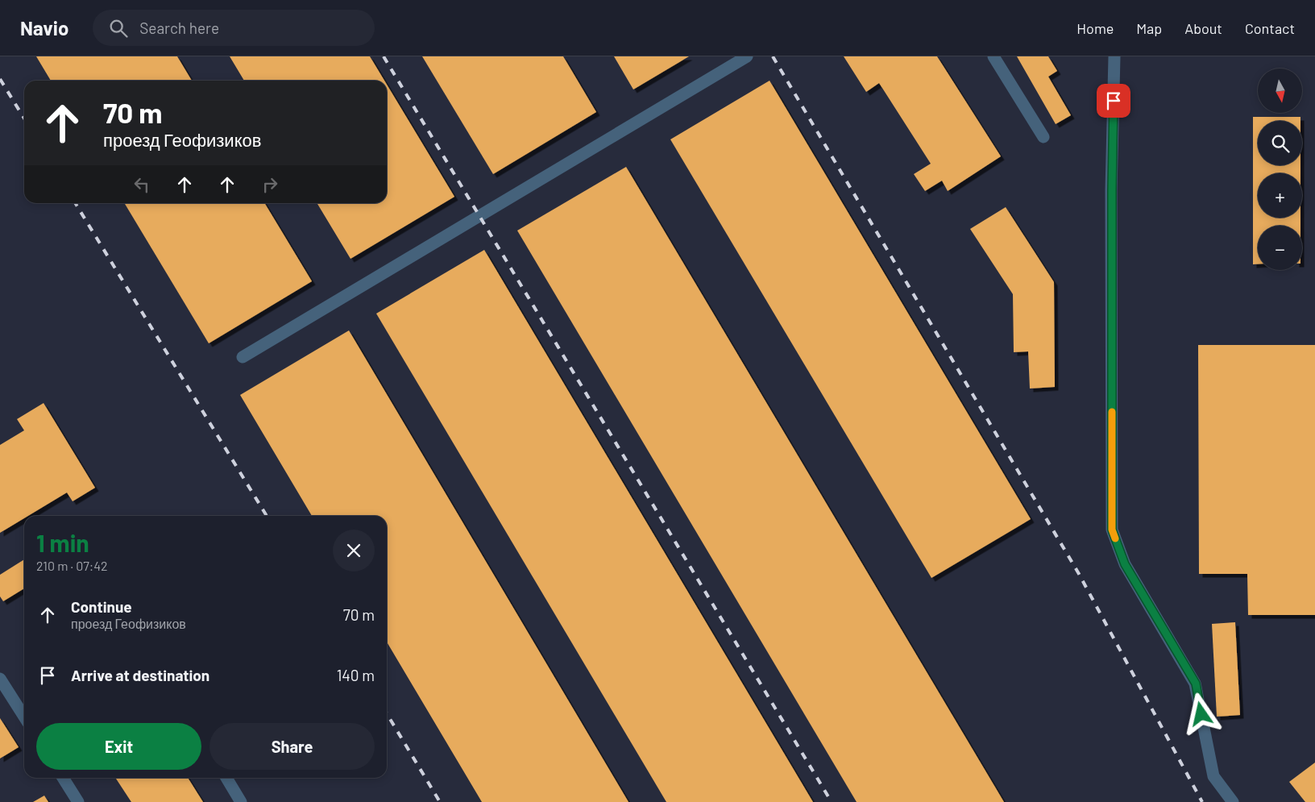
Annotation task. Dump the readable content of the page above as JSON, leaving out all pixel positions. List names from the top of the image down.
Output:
{
  "north": "bottom",
  "page": {
    "header": "Navio",
    "search": "Search here",
    "nav": [
      "Home",
      "Map",
      "About",
      "Contact"
    ],
    "map_buttons": ["+", "−"],
    "turn": ["70 m", "проезд Геофизиков"],
    "heading": ["1 min", "210 m · 07:42"],
    "list": [
      {
        "name": "Continue",
        "note": "проезд Геофизиков",
        "value": "70 m"
      },
      {
        "name": "Arrive at destination",
        "value": "140 m"
      }
    ],
    "buttons": ["Exit", "Share"]
  }
}
